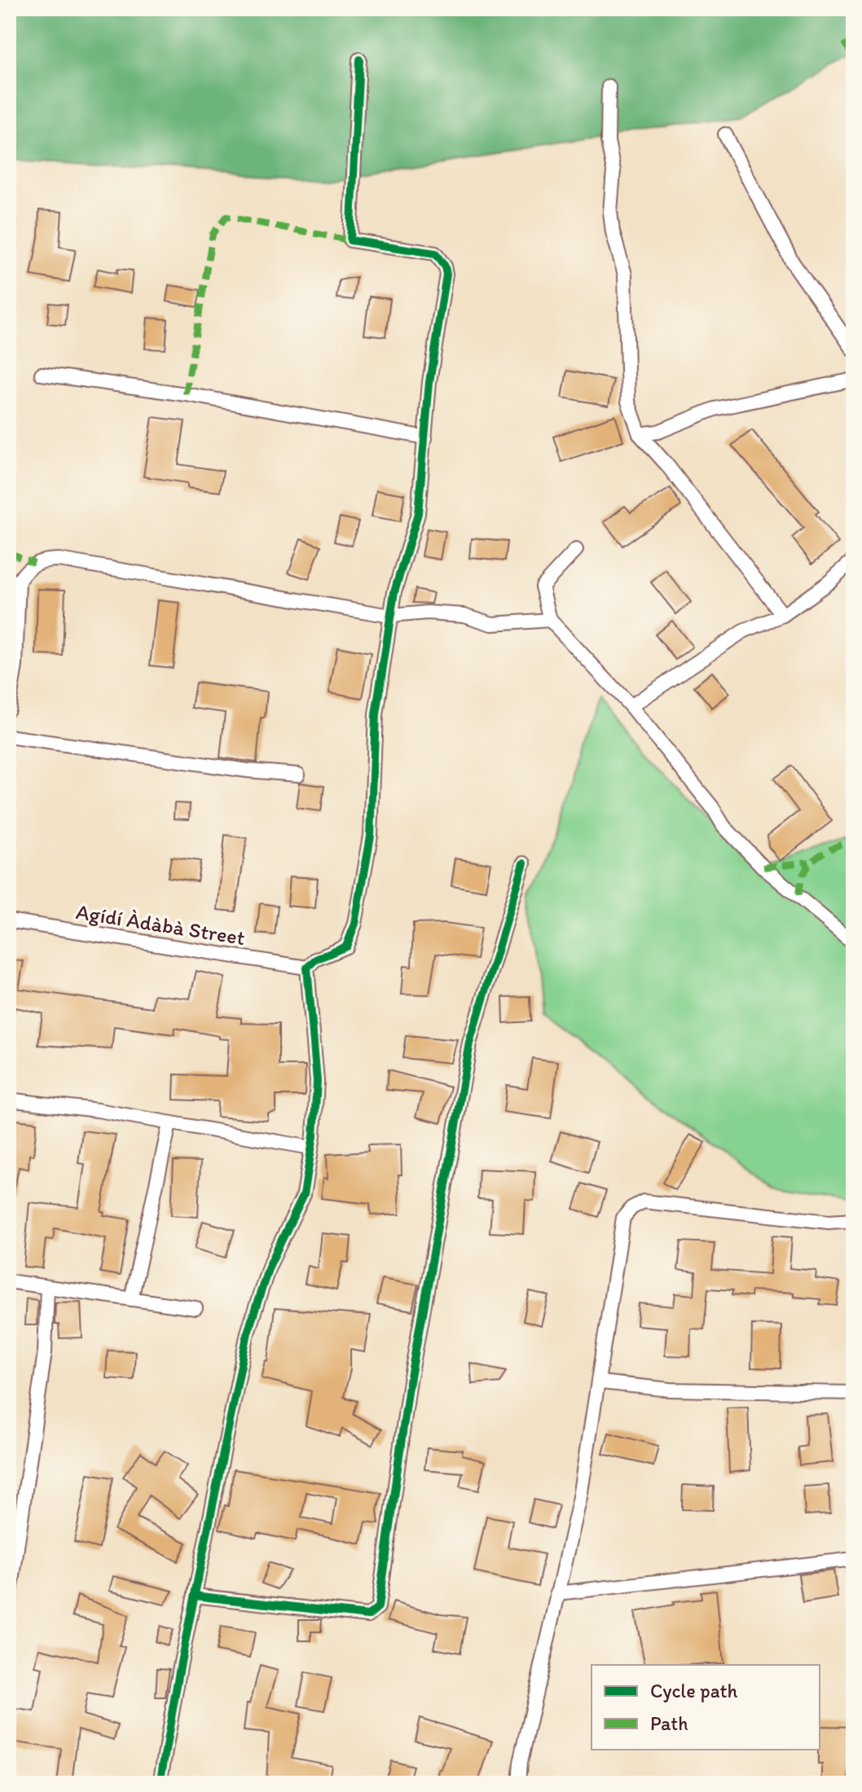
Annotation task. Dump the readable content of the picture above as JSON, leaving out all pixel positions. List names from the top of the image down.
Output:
{
  "streets": {
    "street": ["Agídí Àdàbà Street"]
  },
  "legend": ["Cycle path", "Path"]
}
